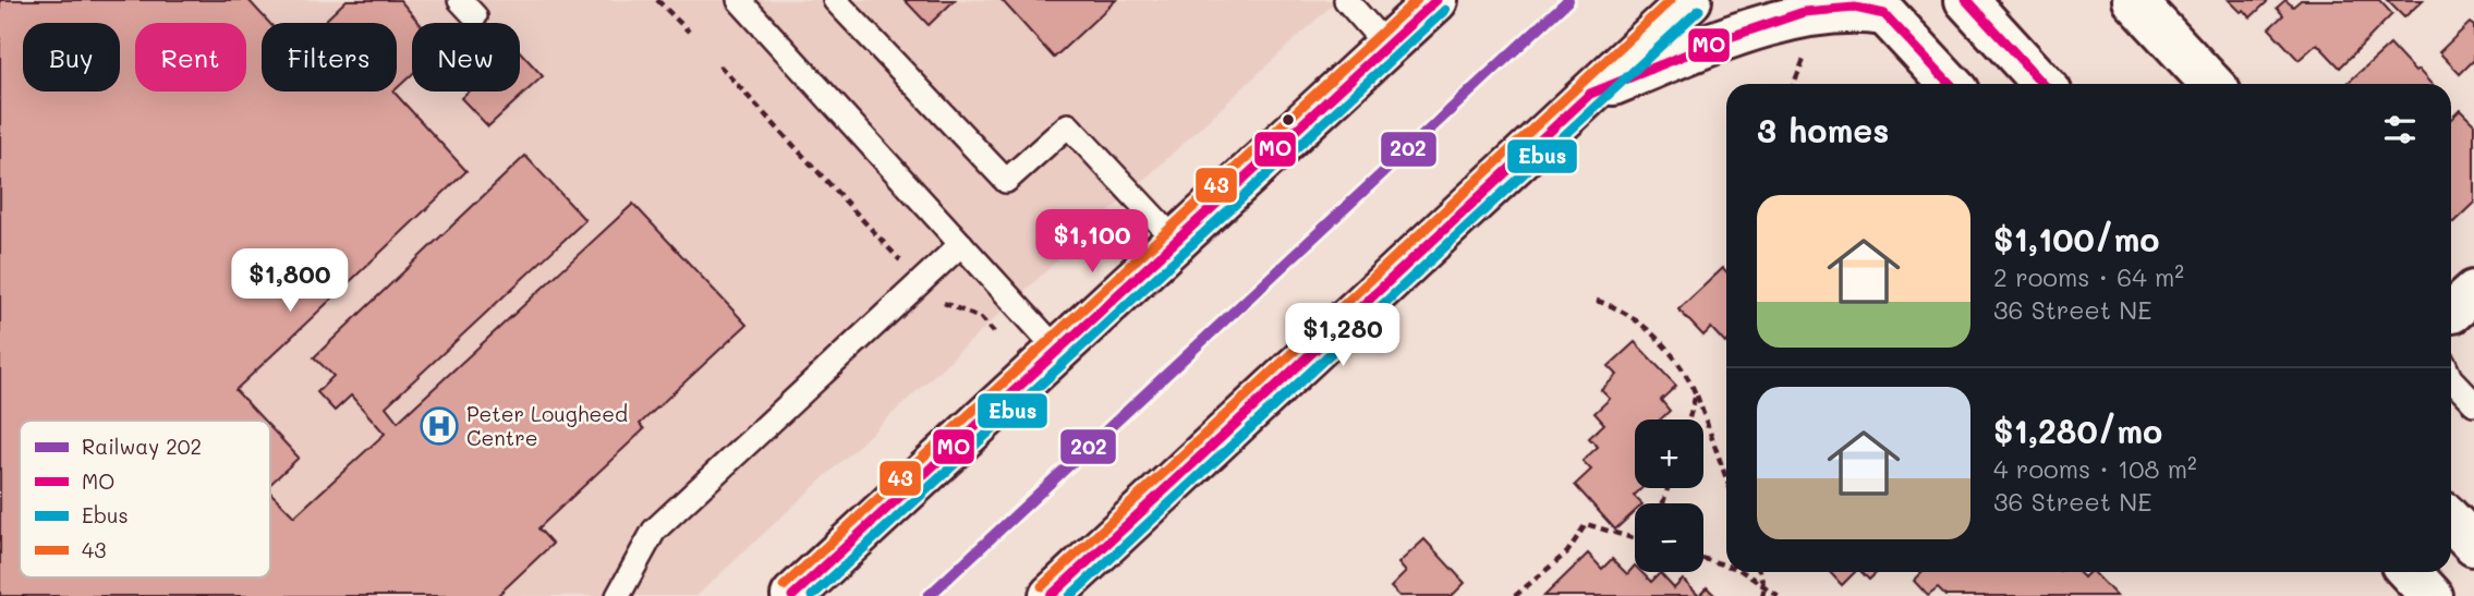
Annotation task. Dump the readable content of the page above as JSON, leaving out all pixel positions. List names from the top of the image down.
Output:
{
  "places": {
    "hospital": ["Peter Lougheed Centre"]
  },
  "lines": [
    "rail line 202",
    "transit line MO",
    "transit line 43",
    "transit line Ebus"
  ],
  "legend": [
    "Railway 202",
    "MO",
    "Ebus",
    "43"
  ],
  "page": {
    "chip": [
      "Buy",
      "Rent",
      "Filters",
      "New"
    ],
    "heading": "3 homes",
    "list": [
      {
        "name": "$1,100/mo",
        "note": "2 rooms · 64 m² · 36 Street NE"
      },
      {
        "name": "$1,280/mo",
        "note": "4 rooms · 108 m² · 36 Street NE"
      }
    ],
    "price": ["$1,100", "$1,800", "$1,280"],
    "map_buttons": ["+", "−"]
  }
}
